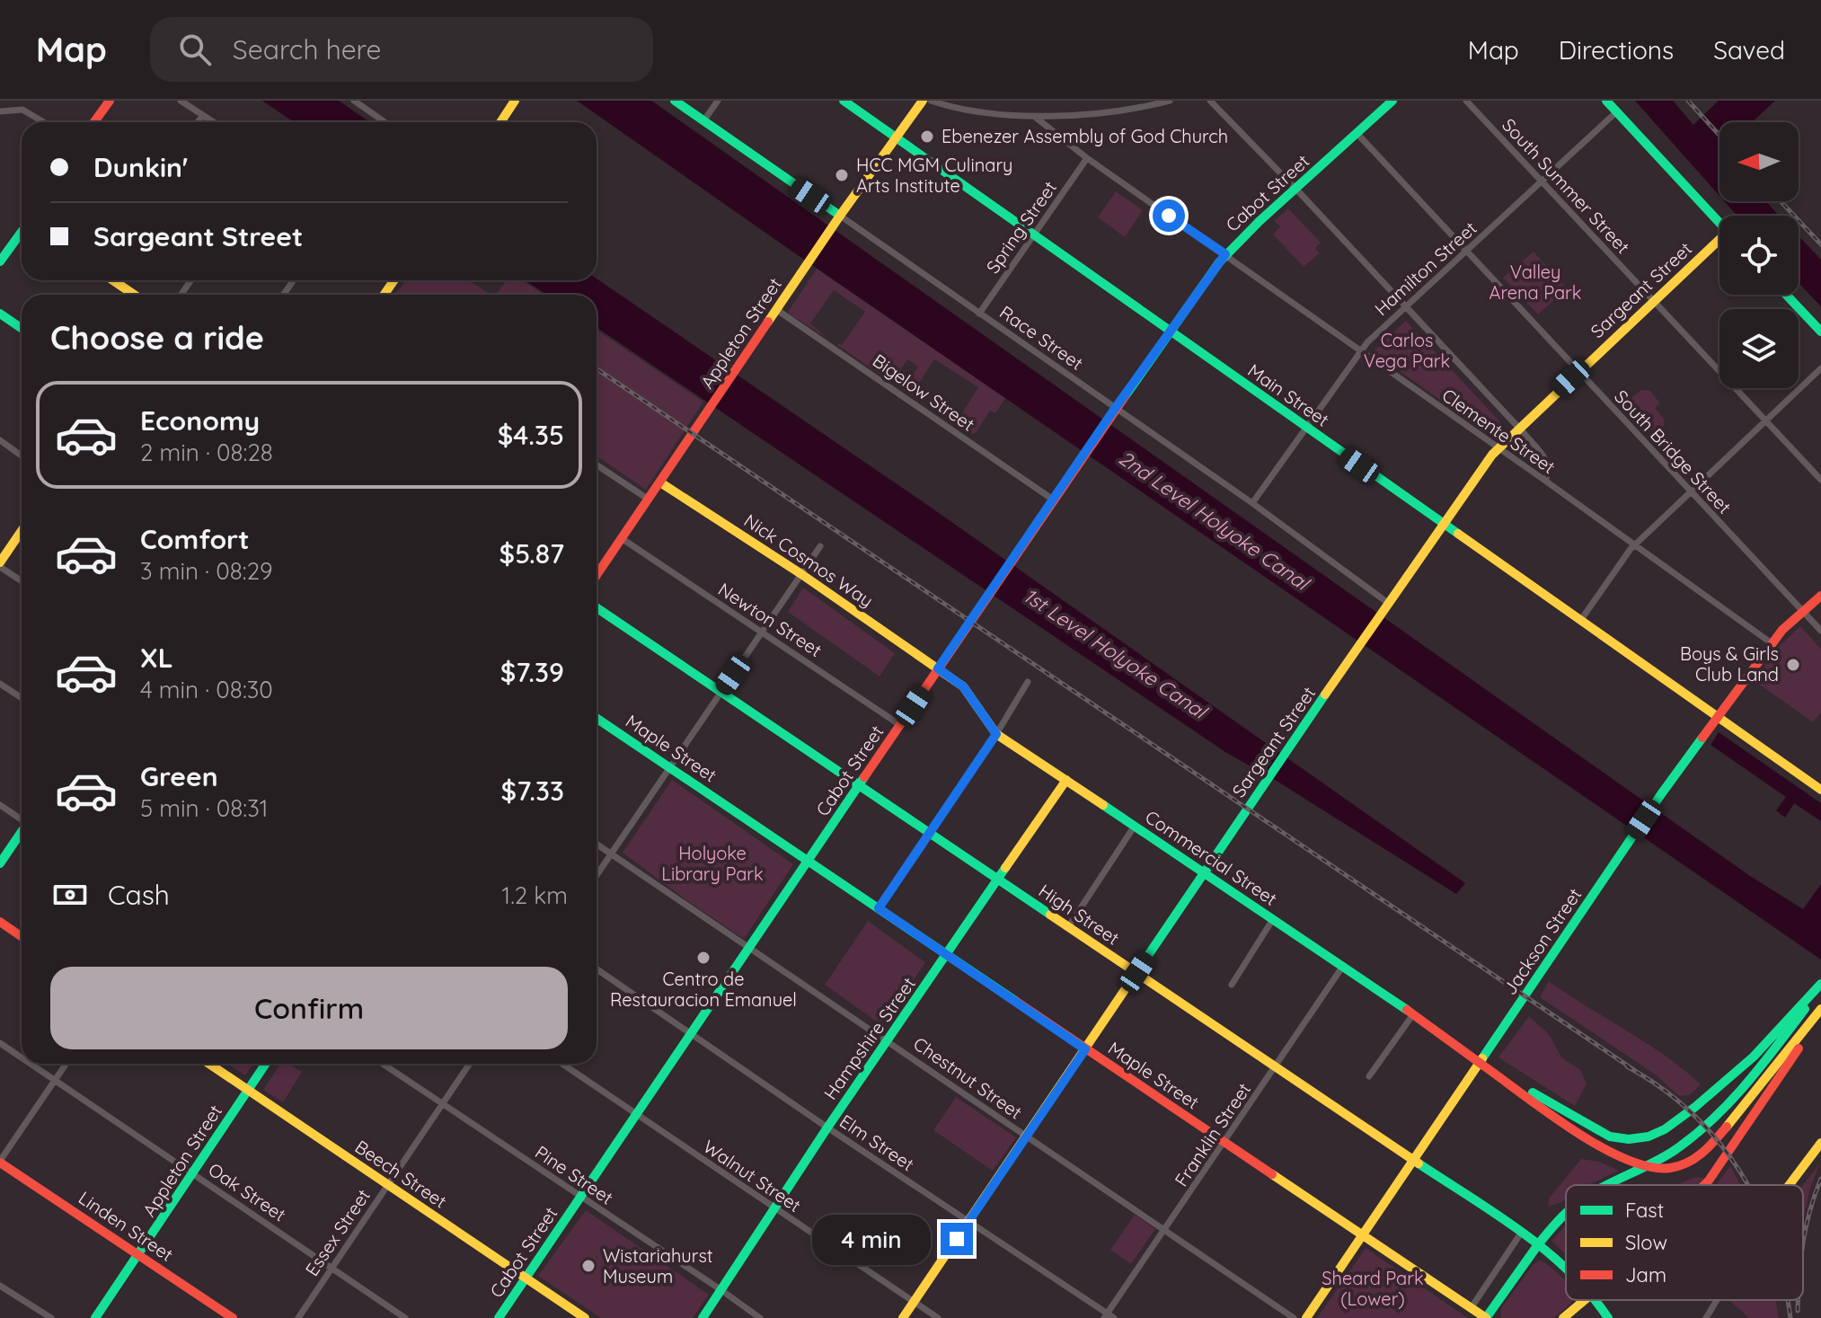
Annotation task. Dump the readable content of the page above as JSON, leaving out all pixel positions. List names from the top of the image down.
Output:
{
  "streets": {
    "main road": [
      "Cabot Street",
      "Sargeant Street",
      "Appleton Street",
      "Race Street",
      "Main Street",
      "Nick Cosmos Way",
      "Maple Street",
      "Commercial Street",
      "High Street",
      "Jackson Street",
      "Hampshire Street",
      "Beech Street",
      "Linden Street"
    ],
    "street": [
      "South Summer Street",
      "Spring Street",
      "Hamilton Street",
      "Bigelow Street",
      "Clemente Street",
      "South Bridge Street",
      "Newton Street",
      "Chestnut Street",
      "Franklin Street",
      "Elm Street",
      "Pine Street",
      "Walnut Street",
      "Oak Street",
      "Essex Street"
    ]
  },
  "crossings": [
    ["South Summer Street", "Hamilton Street"],
    ["South Summer Street", "Sargeant Street"],
    ["Cabot Street", "Race Street"],
    ["Cabot Street", "Bigelow Street"],
    ["Cabot Street", "Main Street"],
    ["Cabot Street", "Clemente Street"],
    ["Cabot Street", "South Bridge Street"],
    ["Cabot Street", "Nick Cosmos Way"],
    ["Cabot Street", "Newton Street"],
    ["Cabot Street", "Maple Street"],
    ["Cabot Street", "Commercial Street"],
    ["Cabot Street", "High Street"],
    ["Cabot Street", "Chestnut Street"],
    ["Cabot Street", "Elm Street"],
    ["Cabot Street", "Beech Street"],
    ["Cabot Street", "Pine Street"],
    ["Cabot Street", "Walnut Street"],
    ["Spring Street", "Race Street"],
    ["Spring Street", "Main Street"],
    ["Spring Street", "Clemente Street"],
    ["Hamilton Street", "Race Street"],
    ["Hamilton Street", "Main Street"],
    ["Hamilton Street", "Clemente Street"],
    ["Hamilton Street", "South Bridge Street"],
    ["Sargeant Street", "Race Street"],
    ["Sargeant Street", "Main Street"],
    ["Sargeant Street", "Clemente Street"],
    ["Sargeant Street", "South Bridge Street"],
    ["Sargeant Street", "Maple Street"],
    ["Sargeant Street", "Commercial Street"],
    ["Sargeant Street", "High Street"],
    ["Sargeant Street", "Chestnut Street"],
    ["Sargeant Street", "Elm Street"],
    ["Sargeant Street", "Walnut Street"],
    ["Appleton Street", "Race Street"],
    ["Appleton Street", "Bigelow Street"],
    ["Appleton Street", "Main Street"],
    ["Appleton Street", "Nick Cosmos Way"],
    ["Appleton Street", "Newton Street"],
    ["Appleton Street", "Beech Street"],
    ["Appleton Street", "Oak Street"],
    ["Appleton Street", "Linden Street"],
    ["Main Street", "Jackson Street"],
    ["Clemente Street", "Jackson Street"],
    ["South Bridge Street", "Jackson Street"],
    ["Nick Cosmos Way", "Commercial Street"],
    ["Maple Street", "Jackson Street"],
    ["Maple Street", "Hampshire Street"],
    ["Maple Street", "Franklin Street"],
    ["Commercial Street", "Jackson Street"],
    ["Commercial Street", "Hampshire Street"],
    ["Commercial Street", "Franklin Street"],
    ["High Street", "Jackson Street"],
    ["High Street", "Hampshire Street"],
    ["High Street", "Franklin Street"],
    ["Hampshire Street", "Chestnut Street"],
    ["Hampshire Street", "Elm Street"],
    ["Hampshire Street", "Pine Street"],
    ["Hampshire Street", "Walnut Street"],
    ["Chestnut Street", "Franklin Street"],
    ["Franklin Street", "Elm Street"],
    ["Beech Street", "Essex Street"],
    ["Pine Street", "Essex Street"],
    ["Oak Street", "Essex Street"]
  ],
  "water": ["2nd Level Holyoke Canal", "1st Level Holyoke Canal"],
  "parks": [
    "Valley Arena Park",
    "Carlos Vega Park",
    "Holyoke Library Park",
    "Sheard Park (Lower)"
  ],
  "places": [
    "Ebenezer Assembly of God Church",
    "HCC MGM Culinary Arts Institute",
    "Boys & Girls Club Land",
    "Centro de Restauracion Emanuel",
    "Wistariahurst Museum"
  ],
  "legend": ["Fast", "Slow", "Jam"],
  "north": "left",
  "page": {
    "header": "Map",
    "search": "Search here",
    "nav": ["Map", "Directions", "Saved"],
    "banner": ["Dunkin'", "Sargeant Street"],
    "heading": "Choose a ride",
    "list": [
      {
        "name": "Economy",
        "note": "2 min · 08:28",
        "value": "$4.35"
      },
      {
        "name": "Comfort",
        "note": "3 min · 08:29",
        "value": "$5.87"
      },
      {
        "name": "XL",
        "note": "4 min · 08:30",
        "value": "$7.39"
      },
      {
        "name": "Green",
        "note": "5 min · 08:31",
        "value": "$7.33"
      }
    ],
    "pay": ["Cash", "1.2 km"],
    "buttons": "Confirm",
    "bubble": "4 min"
  }
}
